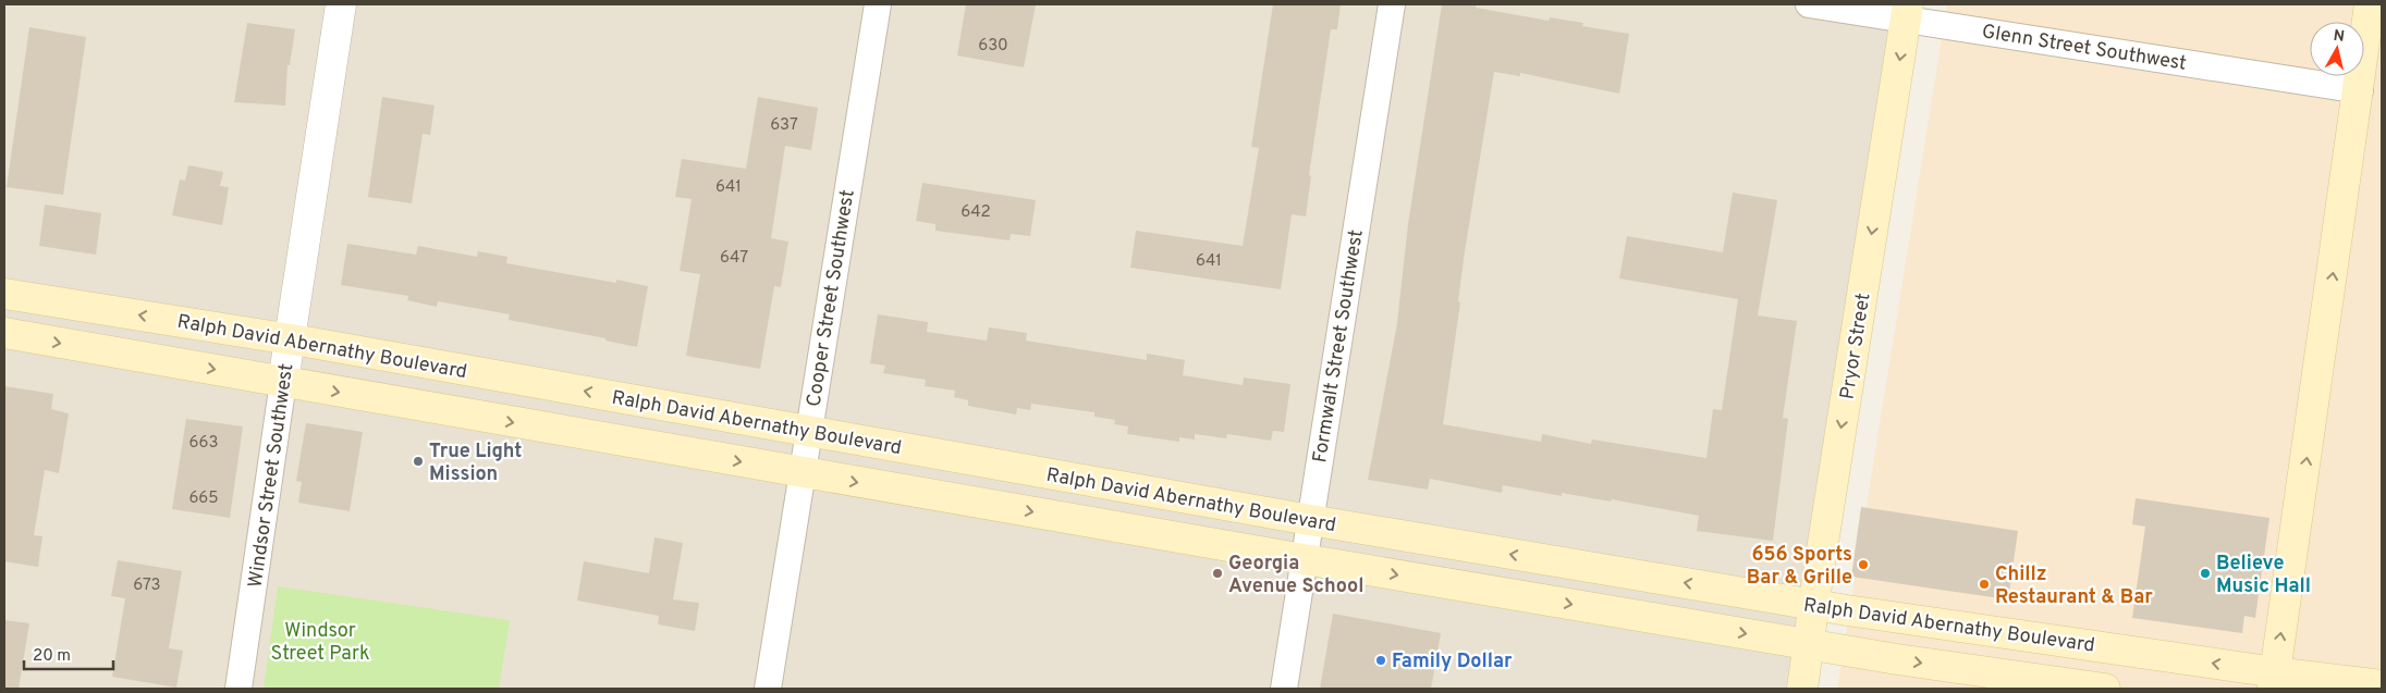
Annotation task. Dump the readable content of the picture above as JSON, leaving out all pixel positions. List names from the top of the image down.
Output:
{
  "streets": {
    "main road": ["Ralph David Abernathy Boulevard", "Pryor Street"],
    "street": [
      "Glenn Street Southwest",
      "Cooper Street Southwest",
      "Formwalt Street Southwest",
      "Windsor Street Southwest"
    ]
  },
  "crossings": [
    ["Glenn Street Southwest", "Pryor Street"],
    ["Cooper Street Southwest", "Ralph David Abernathy Boulevard"],
    ["Ralph David Abernathy Boulevard", "Formwalt Street Southwest"],
    ["Ralph David Abernathy Boulevard", "Pryor Street"],
    ["Ralph David Abernathy Boulevard", "Windsor Street Southwest"]
  ],
  "one_way": ["Pryor Street"],
  "parks": ["Windsor Street Park"],
  "places": [
    "True Light Mission",
    "656 Sports Bar & Grille",
    "Georgia Avenue School",
    "Believe Music Hall",
    "Chillz Restaurant & Bar",
    "Family Dollar"
  ],
  "house_numbers": [
    "630",
    "637",
    "641",
    "642",
    "647",
    "641",
    "663",
    "665",
    "673"
  ],
  "scale_bar": "20 m",
  "north": "top"
}
